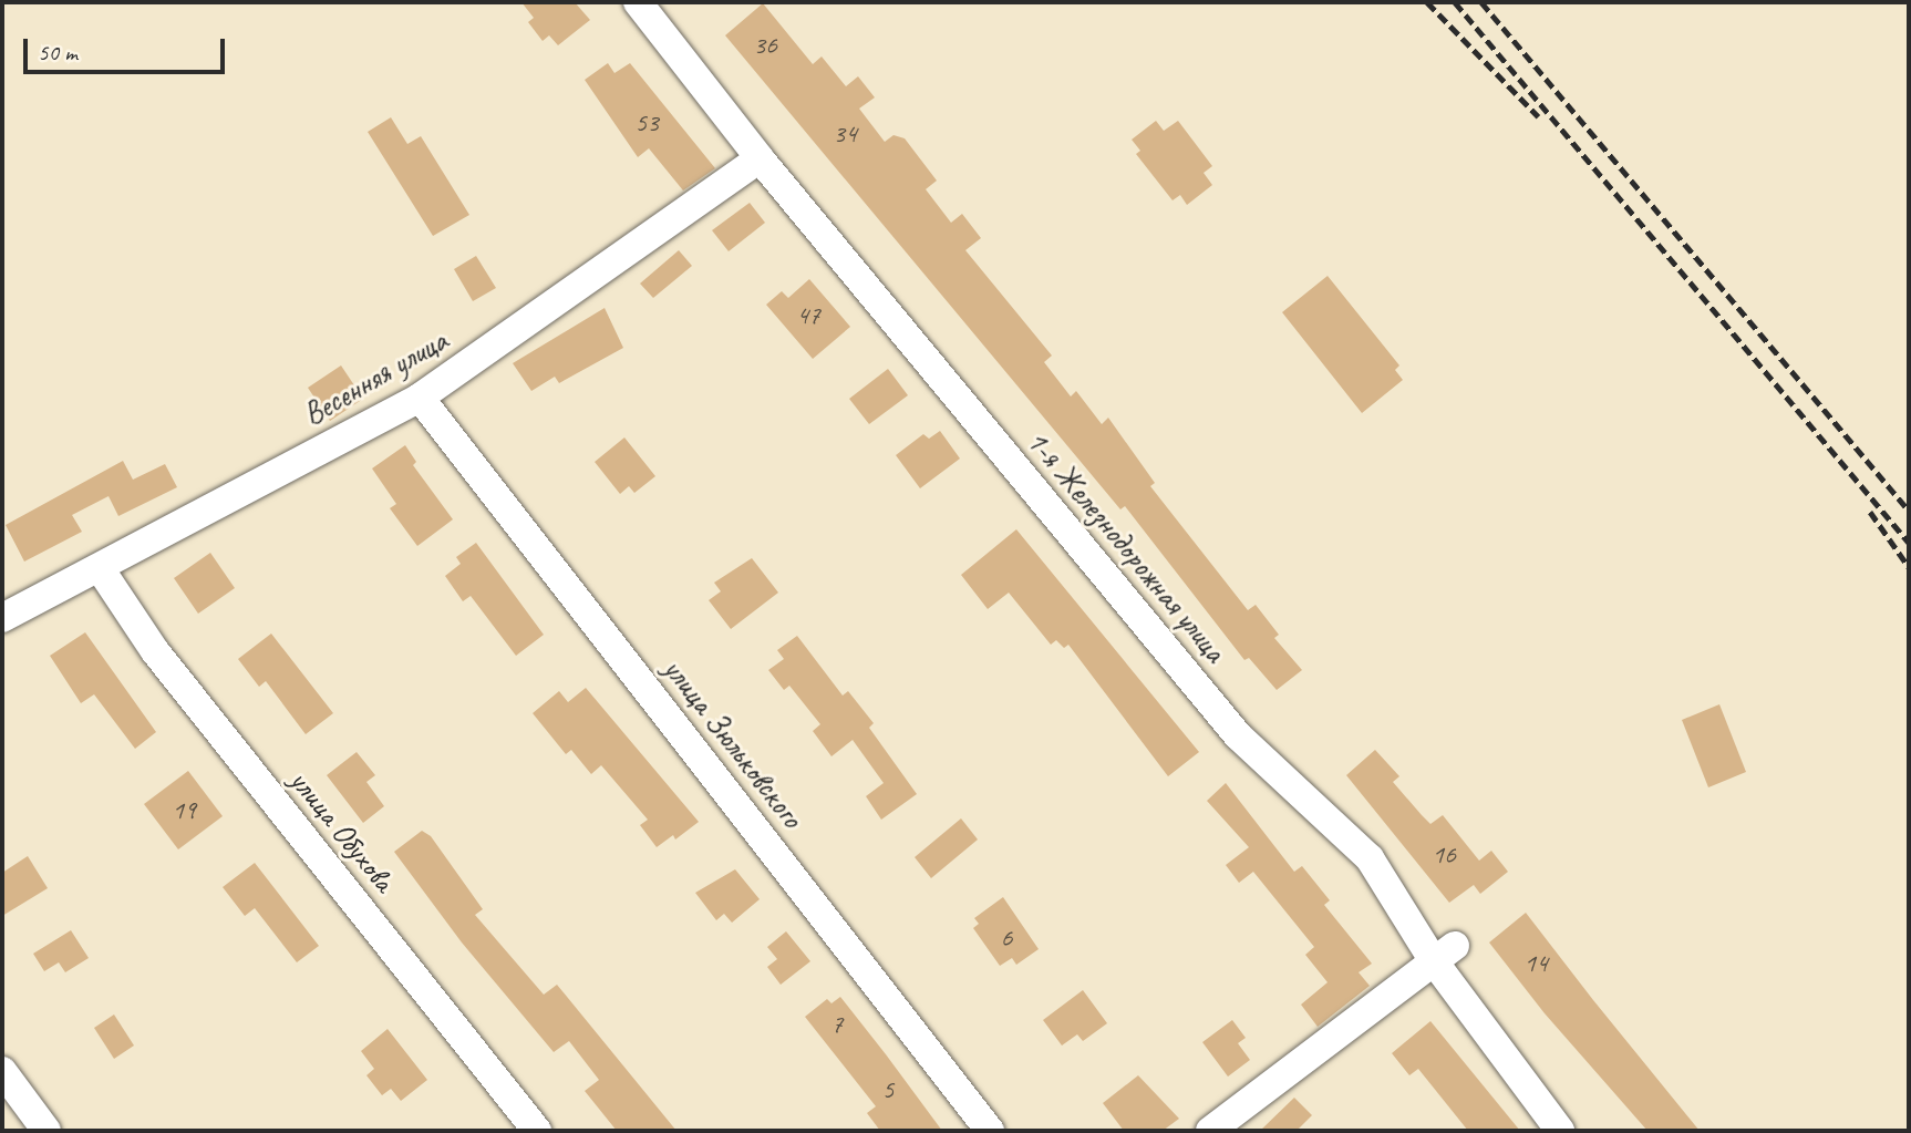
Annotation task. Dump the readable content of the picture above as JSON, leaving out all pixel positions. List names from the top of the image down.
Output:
{
  "streets": {
    "street": [
      "Весенняя улица",
      "1-я Железнодорожная улица",
      "улица Зюльковского",
      "улица Обухова"
    ]
  },
  "crossings": [
    ["Весенняя улица", "1-я Железнодорожная улица"],
    ["Весенняя улица", "улица Зюльковского"],
    ["Весенняя улица", "улица Обухова"]
  ],
  "house_numbers": [
    "36",
    "53",
    "34",
    "47",
    "19",
    "16",
    "6",
    "14",
    "7",
    "5"
  ],
  "scale_bar": "50 m"
}
